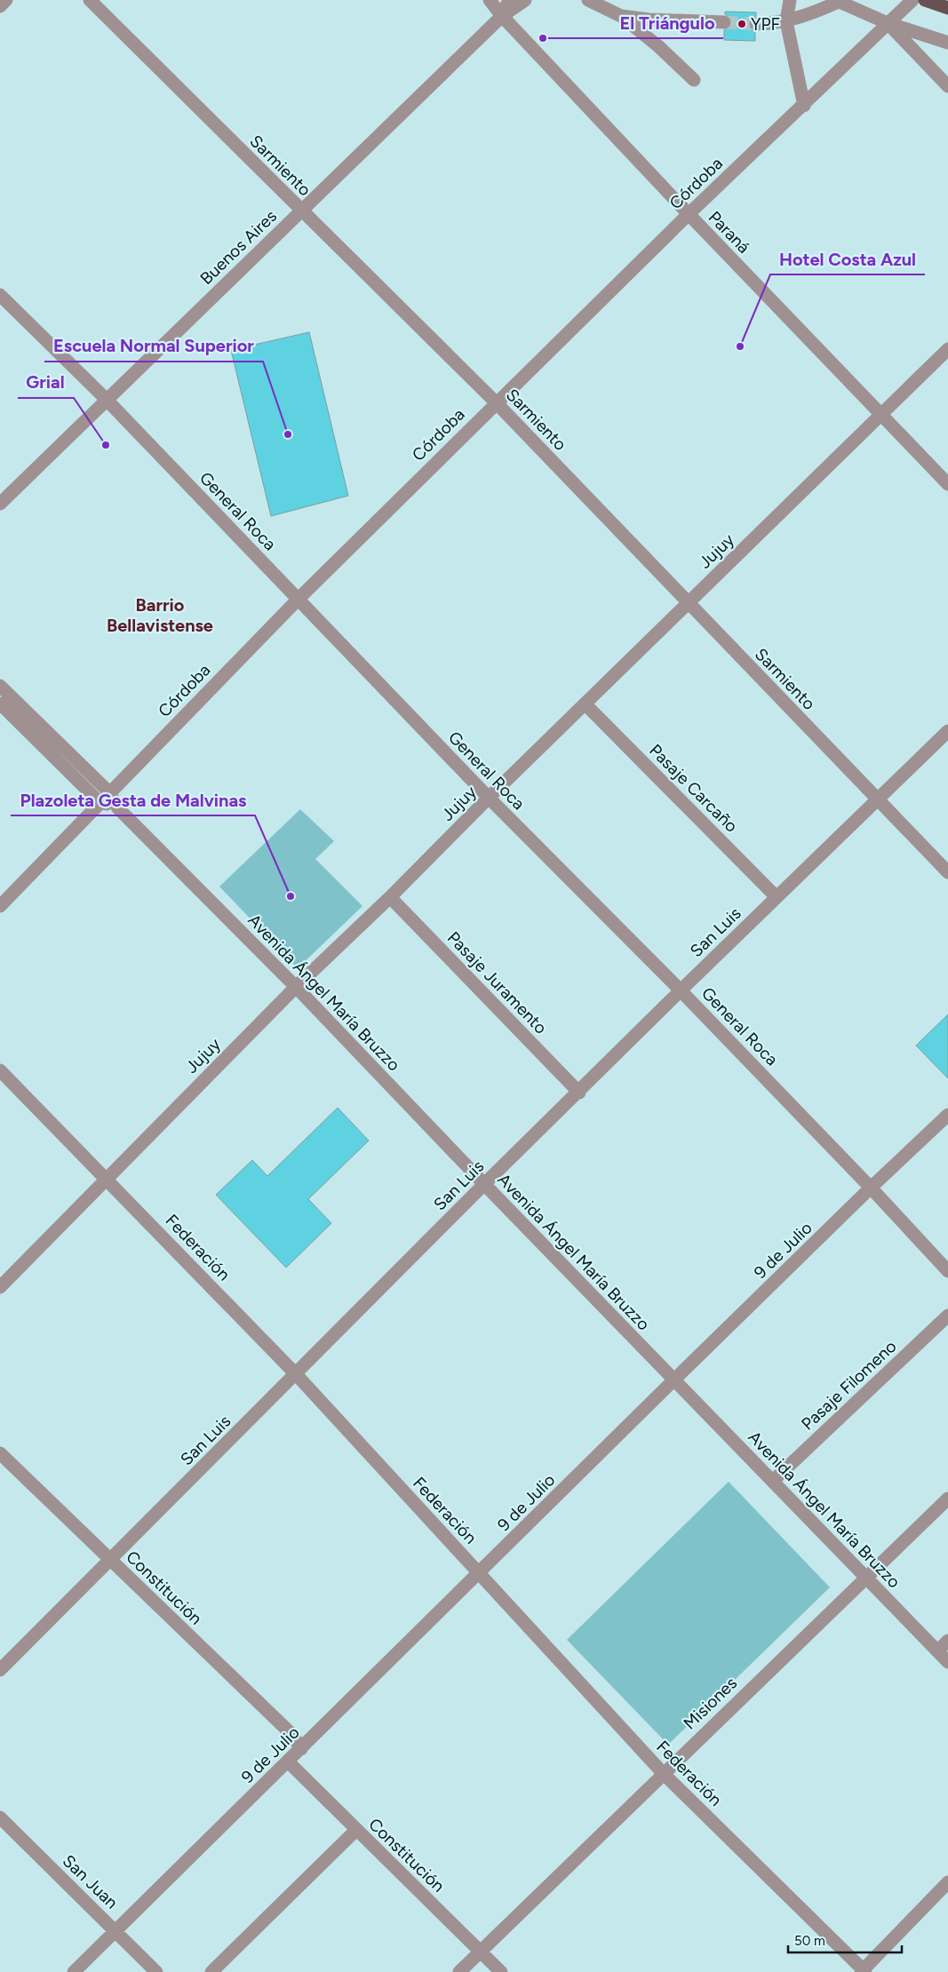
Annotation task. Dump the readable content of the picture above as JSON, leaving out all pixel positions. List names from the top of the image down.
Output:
{
  "streets": {
    "street": [
      "Sarmiento",
      "Córdoba",
      "Paraná",
      "Buenos Aires",
      "General Roca",
      "Jujuy",
      "Pasaje Carcaño",
      "San Luis",
      "Pasaje Juramento",
      "Avenida Ángel María Bruzzo",
      "Federación",
      "9 de Julio",
      "Pasaje Filomeno",
      "Constitución",
      "Misiones",
      "San Juan"
    ]
  },
  "crossings": [
    ["Sarmiento", "Córdoba"],
    ["Sarmiento", "Buenos Aires"],
    ["Sarmiento", "Jujuy"],
    ["Sarmiento", "San Luis"],
    ["Córdoba", "Paraná"],
    ["Córdoba", "General Roca"],
    ["Córdoba", "Avenida Ángel María Bruzzo"],
    ["Paraná", "Buenos Aires"],
    ["Paraná", "Jujuy"],
    ["Buenos Aires", "General Roca"],
    ["General Roca", "Jujuy"],
    ["General Roca", "San Luis"],
    ["General Roca", "9 de Julio"],
    ["Jujuy", "Pasaje Carcaño"],
    ["Jujuy", "Pasaje Juramento"],
    ["Jujuy", "Avenida Ángel María Bruzzo"],
    ["Jujuy", "Federación"],
    ["Pasaje Carcaño", "San Luis"],
    ["San Luis", "Pasaje Juramento"],
    ["San Luis", "Avenida Ángel María Bruzzo"],
    ["San Luis", "Federación"],
    ["San Luis", "Constitución"],
    ["Avenida Ángel María Bruzzo", "9 de Julio"],
    ["Avenida Ángel María Bruzzo", "Pasaje Filomeno"],
    ["Avenida Ángel María Bruzzo", "Misiones"],
    ["Federación", "9 de Julio"],
    ["Federación", "Misiones"],
    ["9 de Julio", "Constitución"],
    ["9 de Julio", "San Juan"],
    ["Constitución", "Misiones"]
  ],
  "districts": ["Barrio Bellavistense"],
  "places": [
    "YPF",
    "El Triángulo",
    "Hotel Costa Azul",
    "Escuela Normal Superior",
    "Grial",
    "Plazoleta Gesta de Malvinas"
  ],
  "scale_bar": "50 m"
}
